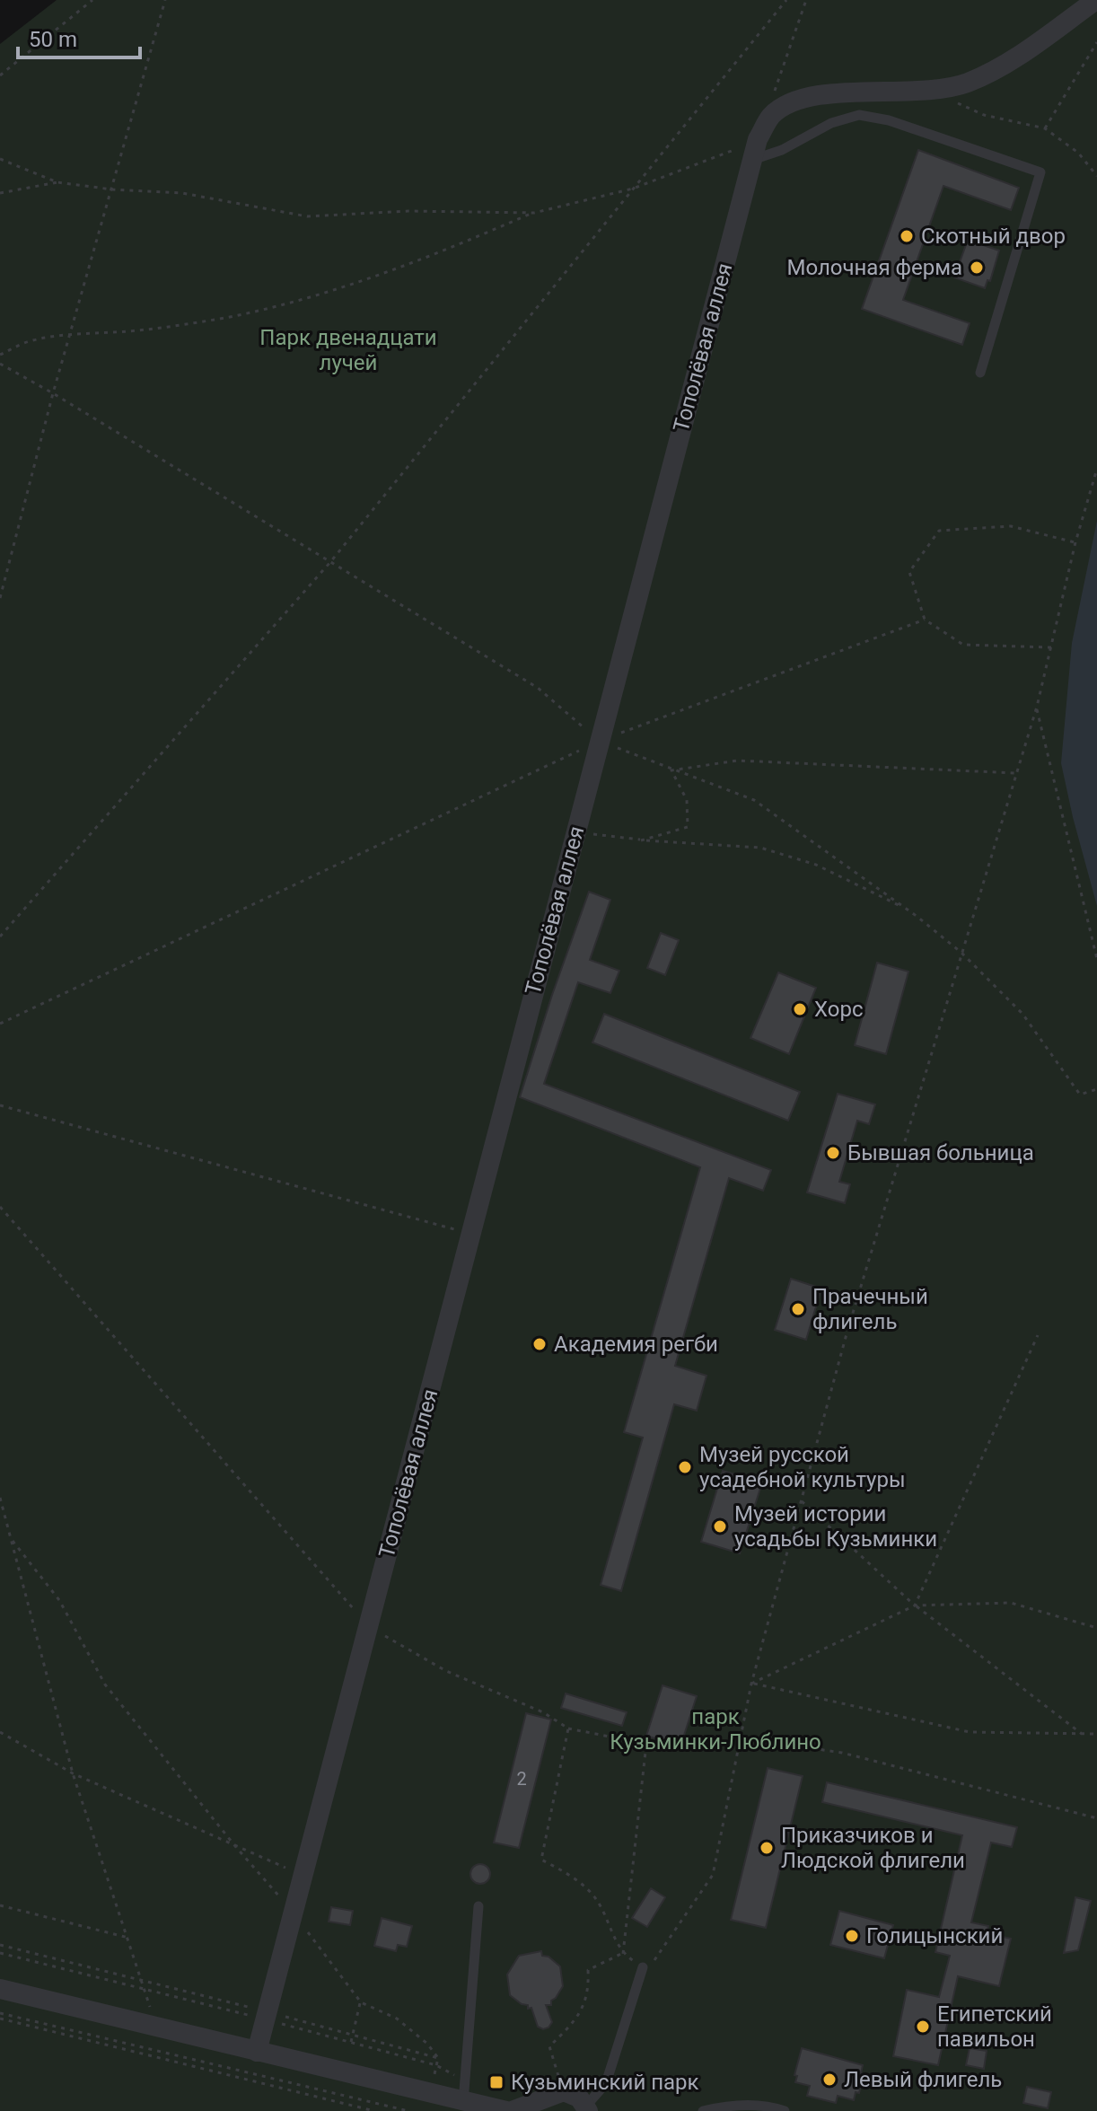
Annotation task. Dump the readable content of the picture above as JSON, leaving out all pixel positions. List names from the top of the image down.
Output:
{
  "streets": {
    "street": ["Тополёвая аллея"]
  },
  "parks": ["Парк двенадцати лучей", "парк Кузьминки-Люблино"],
  "places": {
    "other": [
      "Скотный двор",
      "Молочная ферма",
      "Хорс",
      "Бывшая больница",
      "Прачечный флигель",
      "Академия регби",
      "Музей русской усадебной культуры",
      "Музей истории усадьбы Кузьминки",
      "Приказчиков и Людской флигели",
      "Голицынский",
      "Египетский павильон",
      "Левый флигель"
    ],
    "transit": ["Кузьминский парк"]
  },
  "house_numbers": ["2"],
  "scale_bar": "50 m"
}
